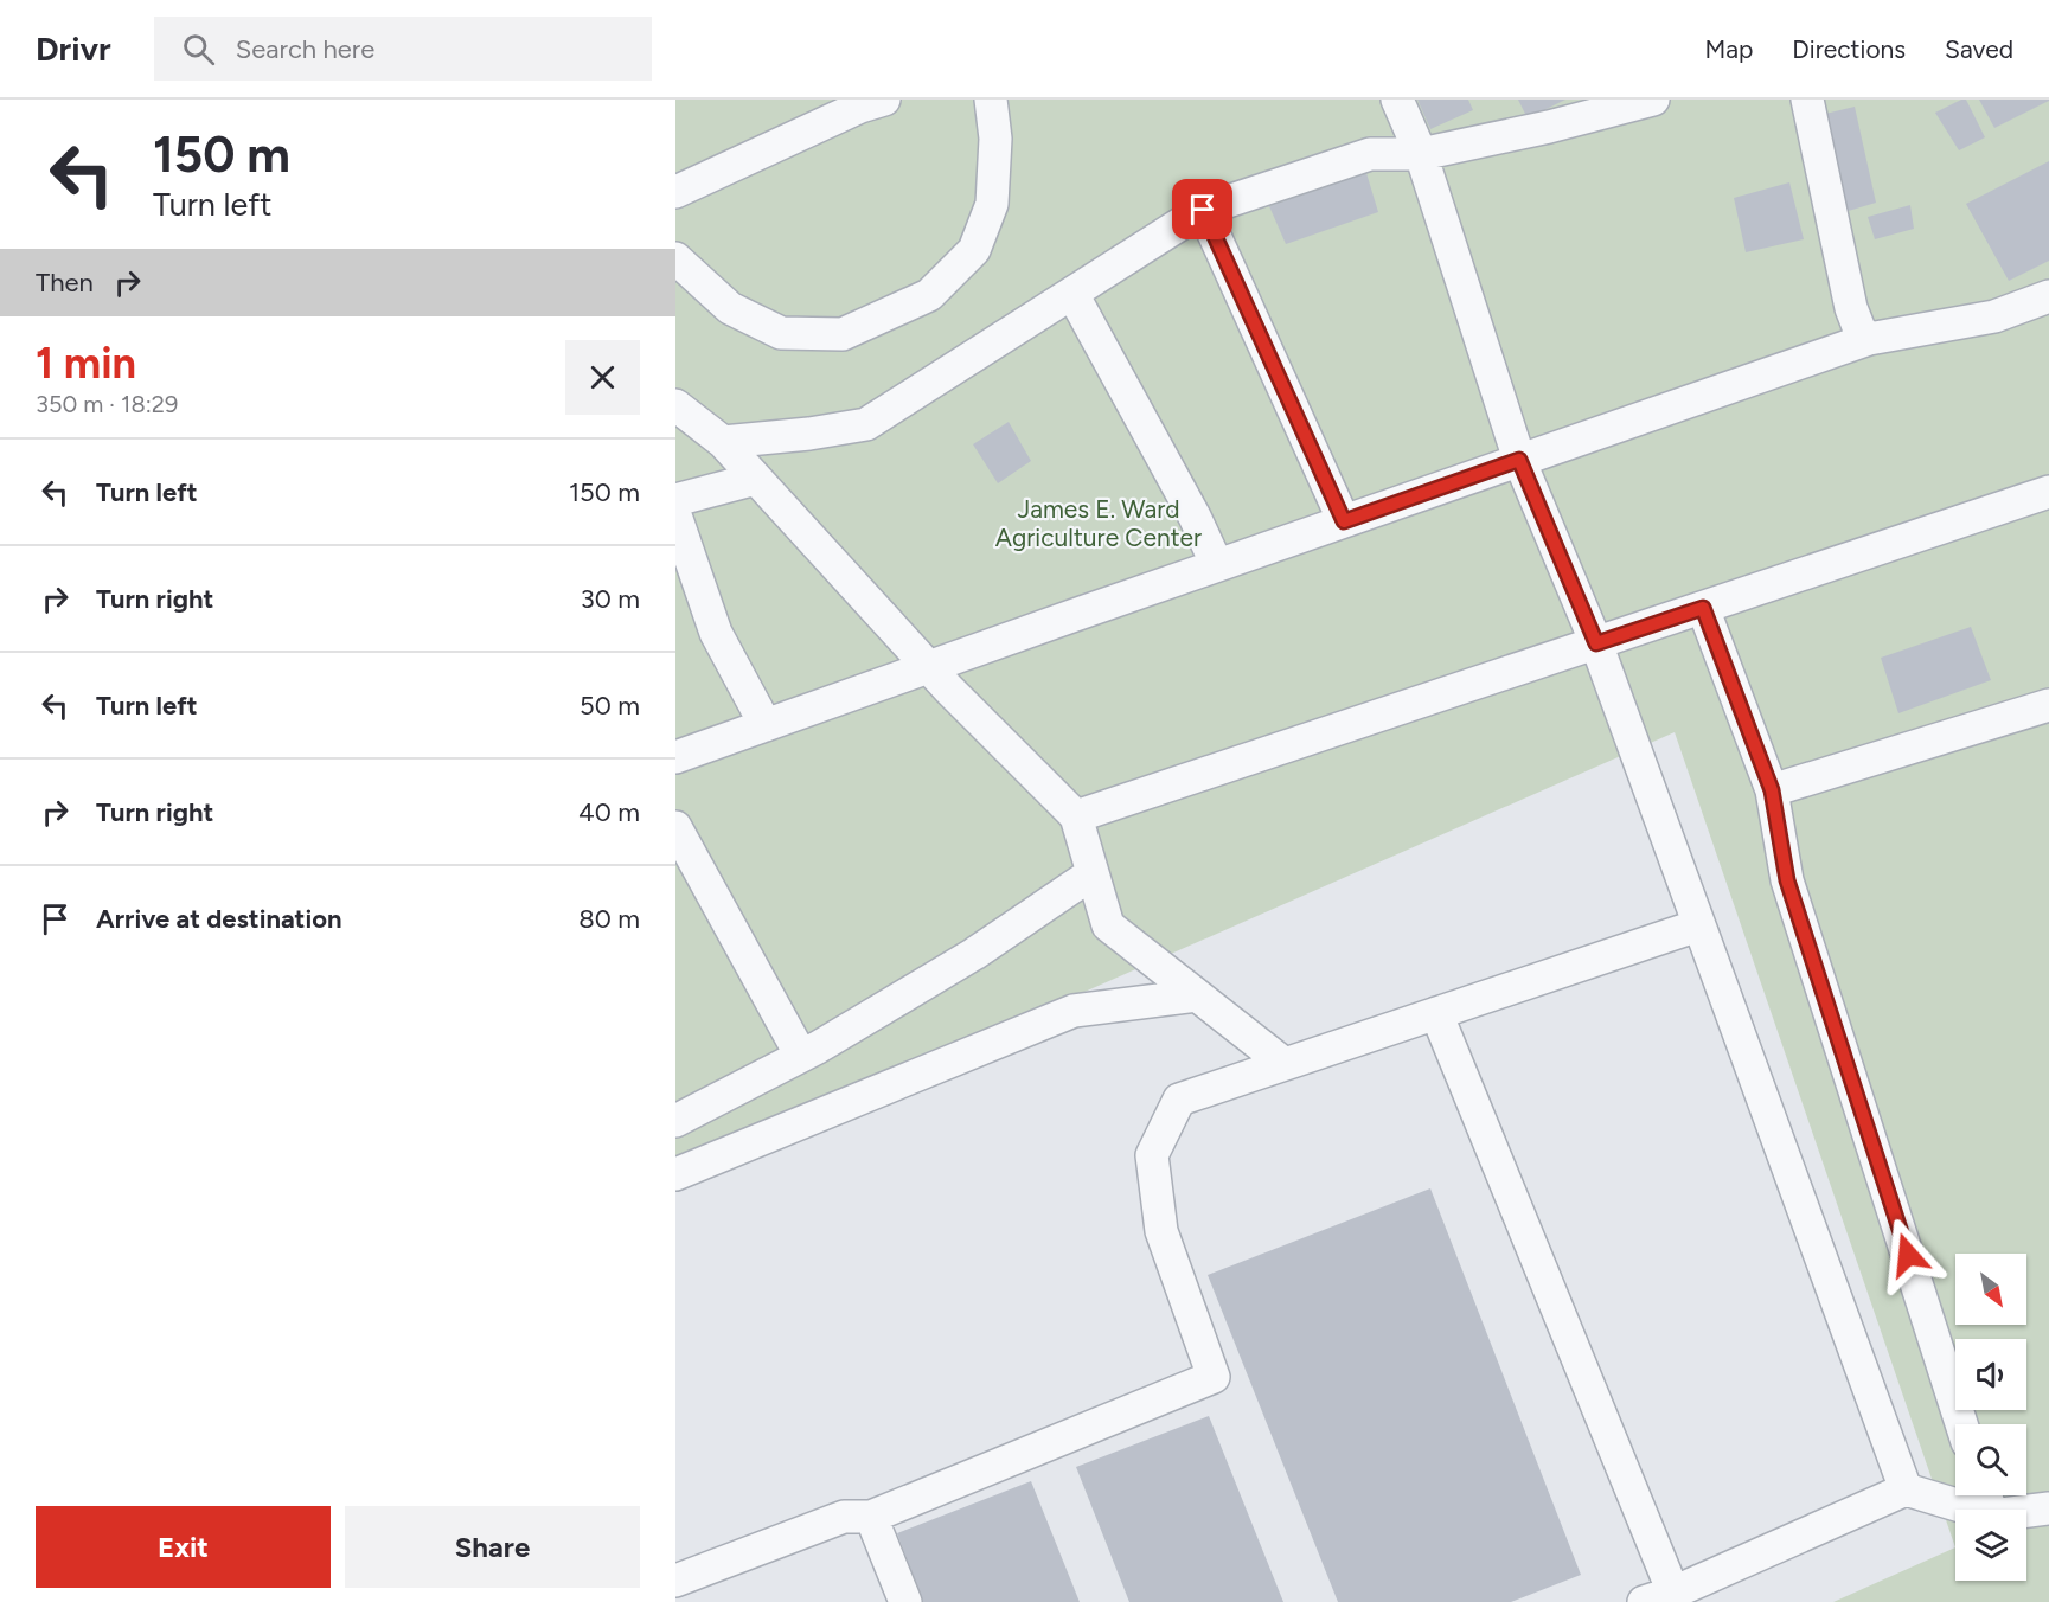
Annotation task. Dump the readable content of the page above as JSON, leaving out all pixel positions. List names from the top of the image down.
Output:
{
  "parks": ["James E. Ward Agriculture Center"],
  "north": "bottom right",
  "page": {
    "header": "Drivr",
    "search": "Search here",
    "nav": ["Map", "Directions", "Saved"],
    "turn": ["150 m", "Turn left"],
    "then": "Then",
    "heading": ["1 min", "350 m · 18:29"],
    "list": [
      {
        "name": "Turn left",
        "value": "150 m"
      },
      {
        "name": "Turn right",
        "value": "30 m"
      },
      {
        "name": "Turn left",
        "value": "50 m"
      },
      {
        "name": "Turn right",
        "value": "40 m"
      },
      {
        "name": "Arrive at destination",
        "value": "80 m"
      }
    ],
    "buttons": ["Exit", "Share"]
  }
}
